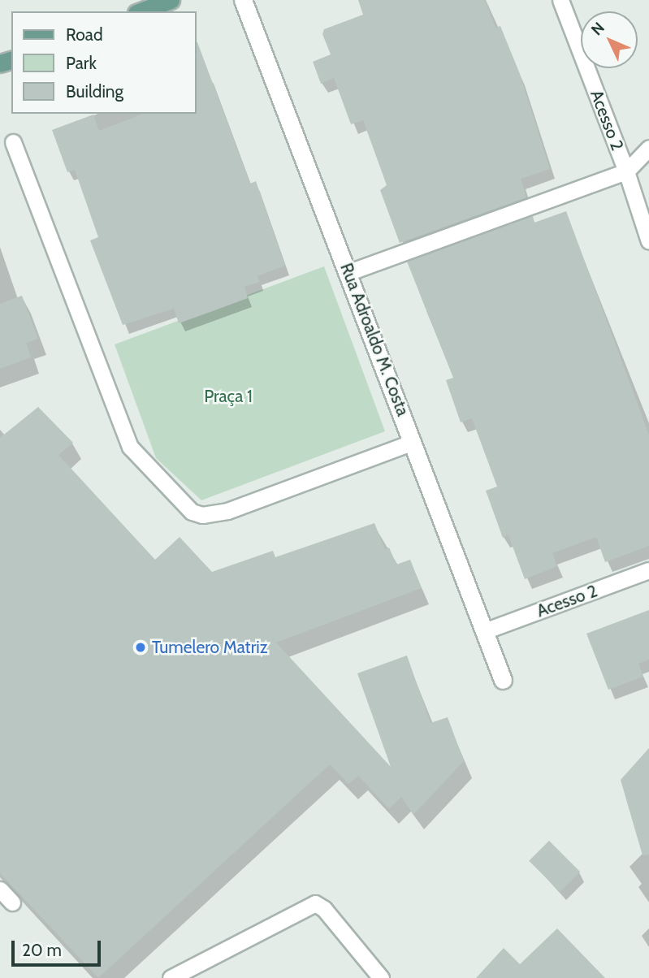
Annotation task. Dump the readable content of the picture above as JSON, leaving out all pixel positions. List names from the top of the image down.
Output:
{
  "streets": {
    "street": ["Rua Adroaldo M. Costa"],
    "lane": ["Acesso 2"]
  },
  "crossings": [
    ["Acesso 2", "Rua Adroaldo M. Costa"]
  ],
  "parks": ["Praça 1"],
  "places": ["Tumelero Matriz"],
  "legend": ["Road", "Park", "Building"],
  "scale_bar": "20 m",
  "north": "top left"
}
